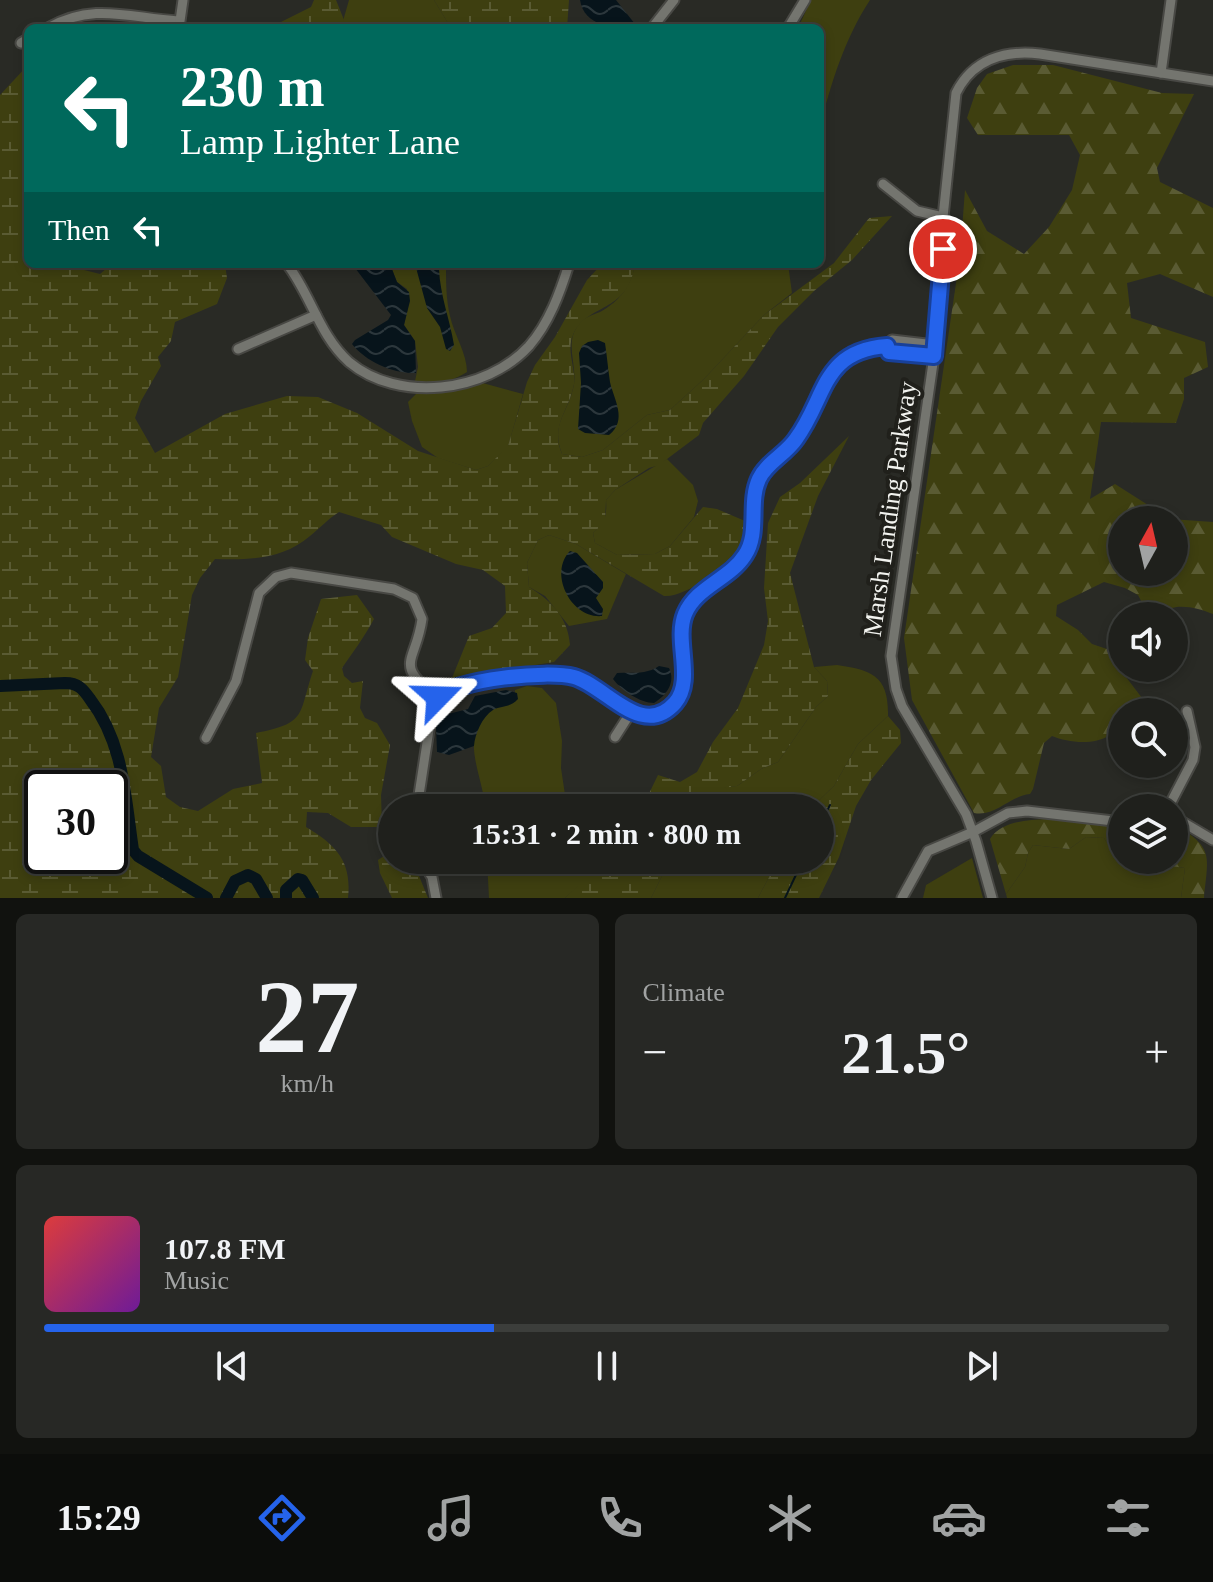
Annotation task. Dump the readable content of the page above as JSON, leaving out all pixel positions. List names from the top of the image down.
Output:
{
  "streets": {
    "street": ["Marsh Landing Parkway"]
  },
  "north": "top",
  "page": {
    "turn": ["230 m", "Lamp Lighter Lane"],
    "then": "Then",
    "limit": "30",
    "trip": "15:31 · 2 min · 800 m",
    "tile": [
      ["27", "km/h"],
      "Climate"
    ],
    "heat": ["−", "21.5°", "+"],
    "song": ["107.8 FM", "Music"],
    "tabs": "15:29"
  }
}
